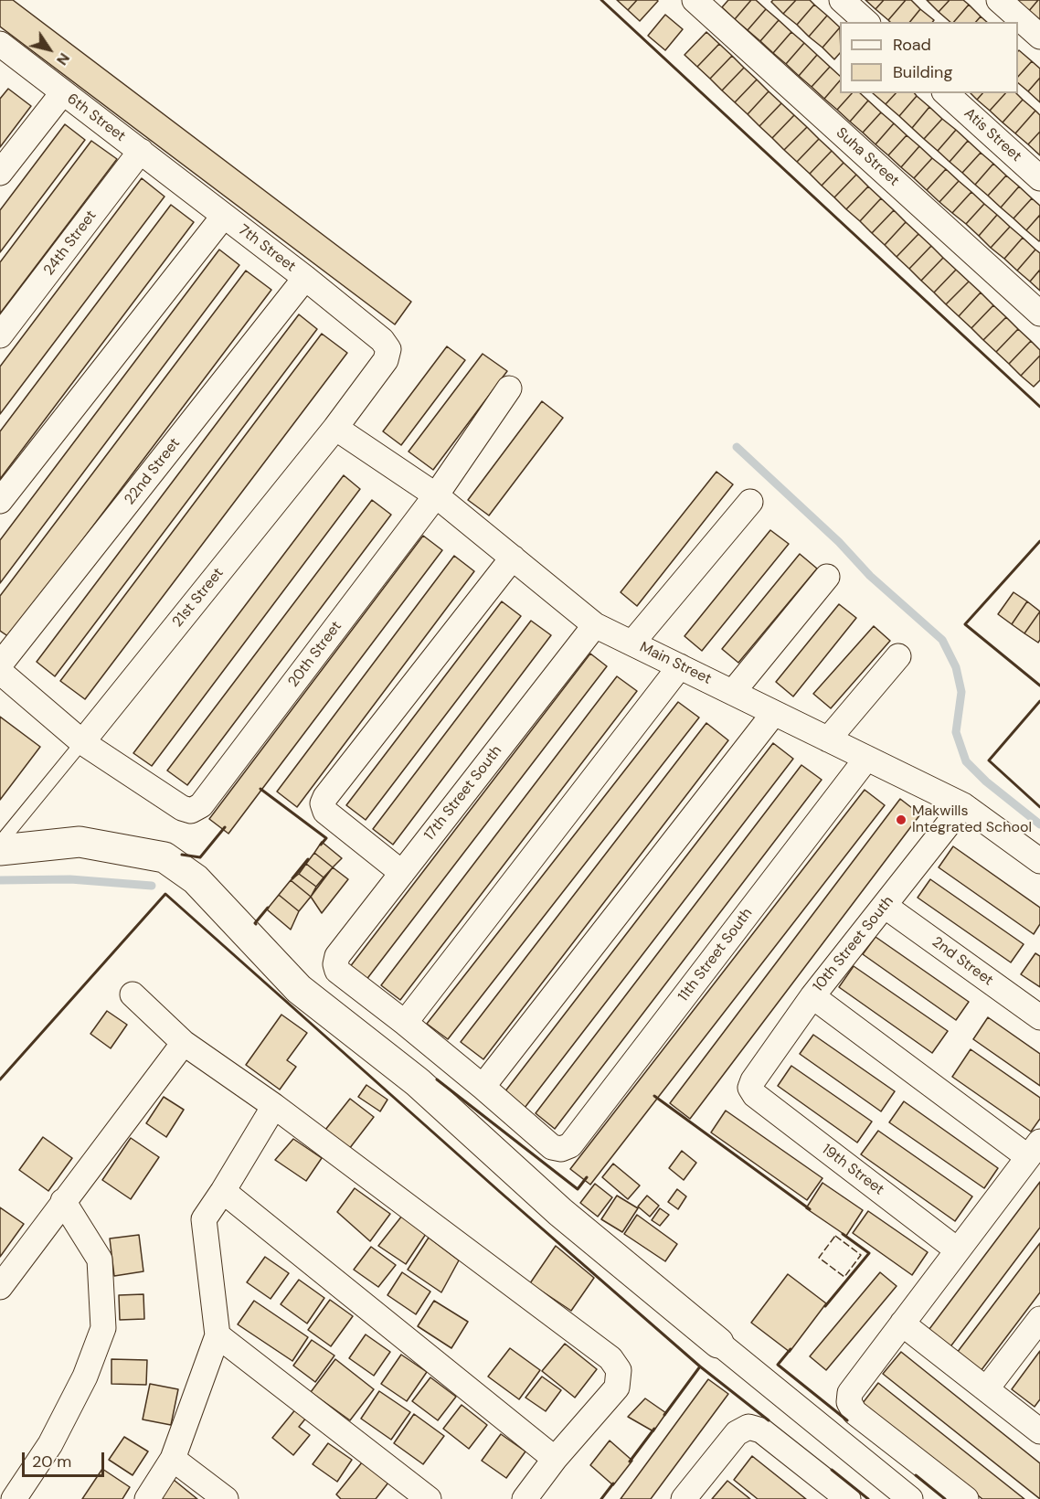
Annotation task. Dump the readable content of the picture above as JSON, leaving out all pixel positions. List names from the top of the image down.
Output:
{
  "streets": {
    "street": [
      "6th Street",
      "Atis Street",
      "Suha Street",
      "24th Street",
      "7th Street",
      "22nd Street",
      "21st Street",
      "20th Street",
      "Main Street",
      "17th Street South",
      "10th Street South",
      "11th Street South",
      "2nd Street",
      "19th Street"
    ]
  },
  "crossings": [
    ["6th Street", "24th Street"],
    ["6th Street", "7th Street"],
    ["24th Street", "7th Street"],
    ["7th Street", "22nd Street"],
    ["7th Street", "21st Street"],
    ["21st Street", "20th Street"],
    ["21st Street", "Main Street"],
    ["20th Street", "Main Street"],
    ["Main Street", "17th Street South"],
    ["Main Street", "10th Street South"],
    ["Main Street", "11th Street South"],
    ["10th Street South", "2nd Street"],
    ["10th Street South", "19th Street"]
  ],
  "places": ["Makwills Integrated School"],
  "legend": ["Road", "Building"],
  "scale_bar": "20 m",
  "north": "bottom right"
}
